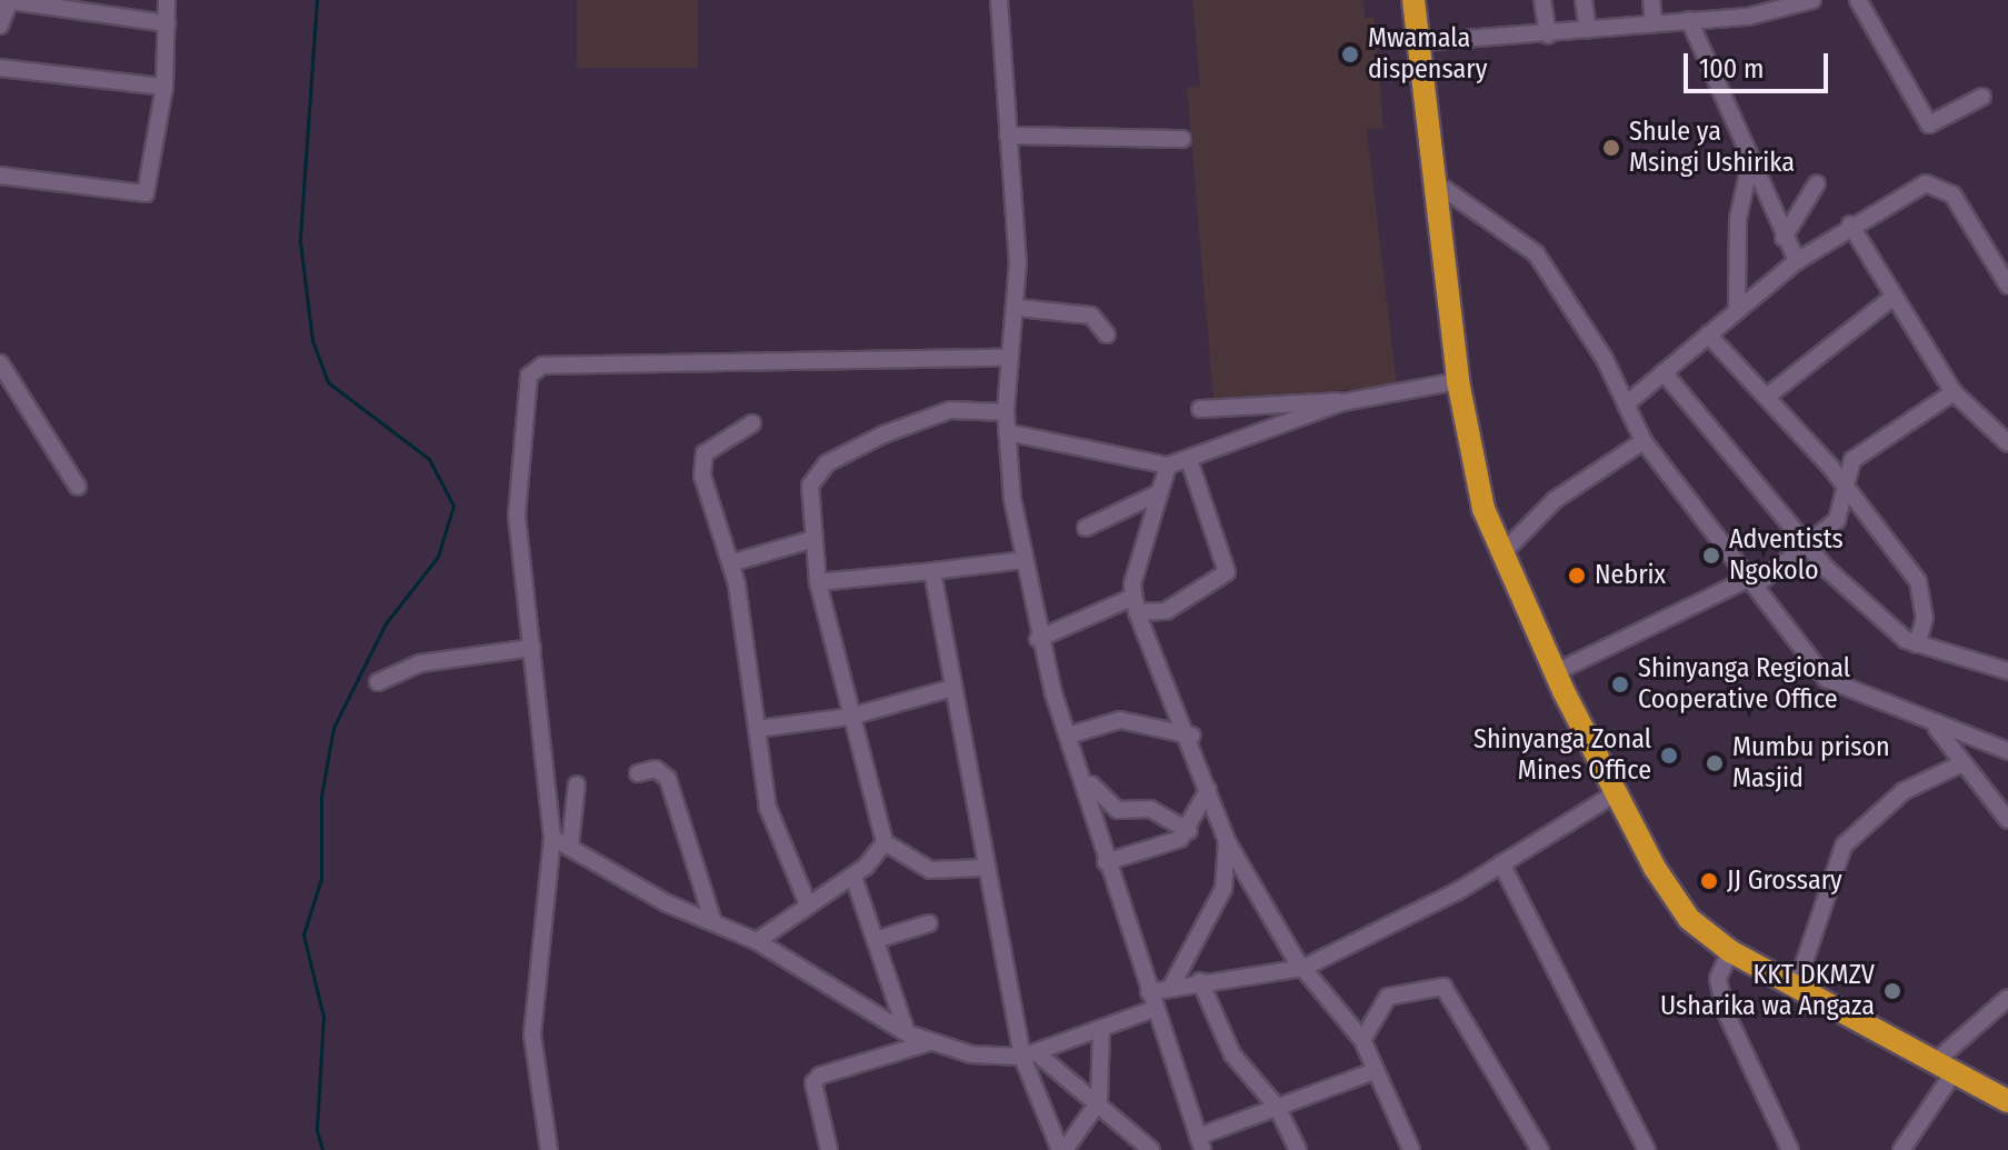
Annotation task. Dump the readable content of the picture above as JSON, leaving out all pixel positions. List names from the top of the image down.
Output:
{
  "places": [
    "Mwamala dispensary",
    "Shule ya Msingi Ushirika",
    "Adventists Ngokolo",
    "Nebrix",
    "Shinyanga Regional Cooperative Office",
    "Shinyanga Zonal Mines Office",
    "Mumbu prison Masjid",
    "JJ Grossary",
    "KKT DKMZV Usharika wa Angaza"
  ],
  "scale_bar": "100 m"
}
